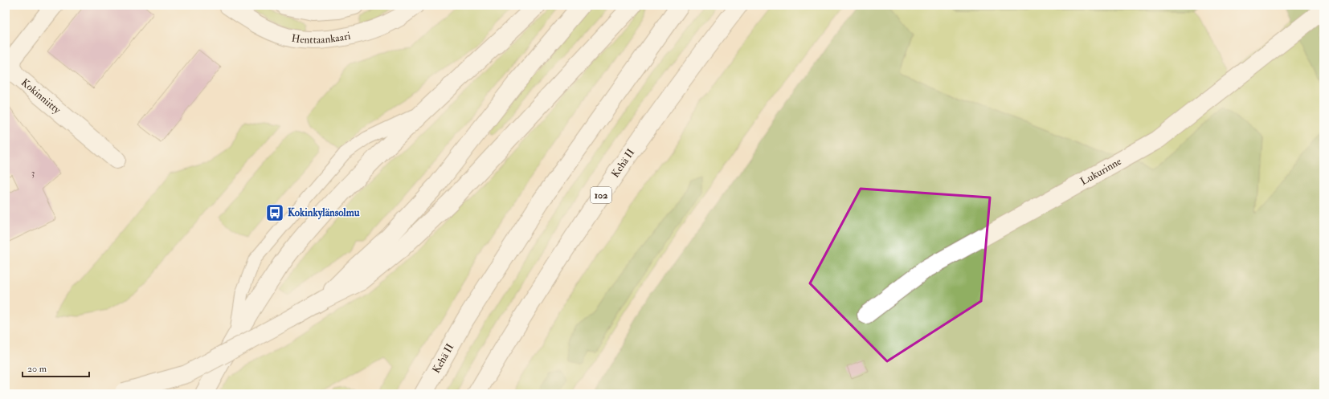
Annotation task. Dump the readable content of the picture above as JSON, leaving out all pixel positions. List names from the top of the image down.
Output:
{
  "streets": {
    "main road": [
      "Henttaankaari",
      "Kokinniitty",
      "Kehä II",
      "Lukurinne",
      "102"
    ]
  },
  "places": {
    "bus stop": ["Kokinkylänsolmu"]
  },
  "house_numbers": ["3"],
  "scale_bar": "20 m"
}
